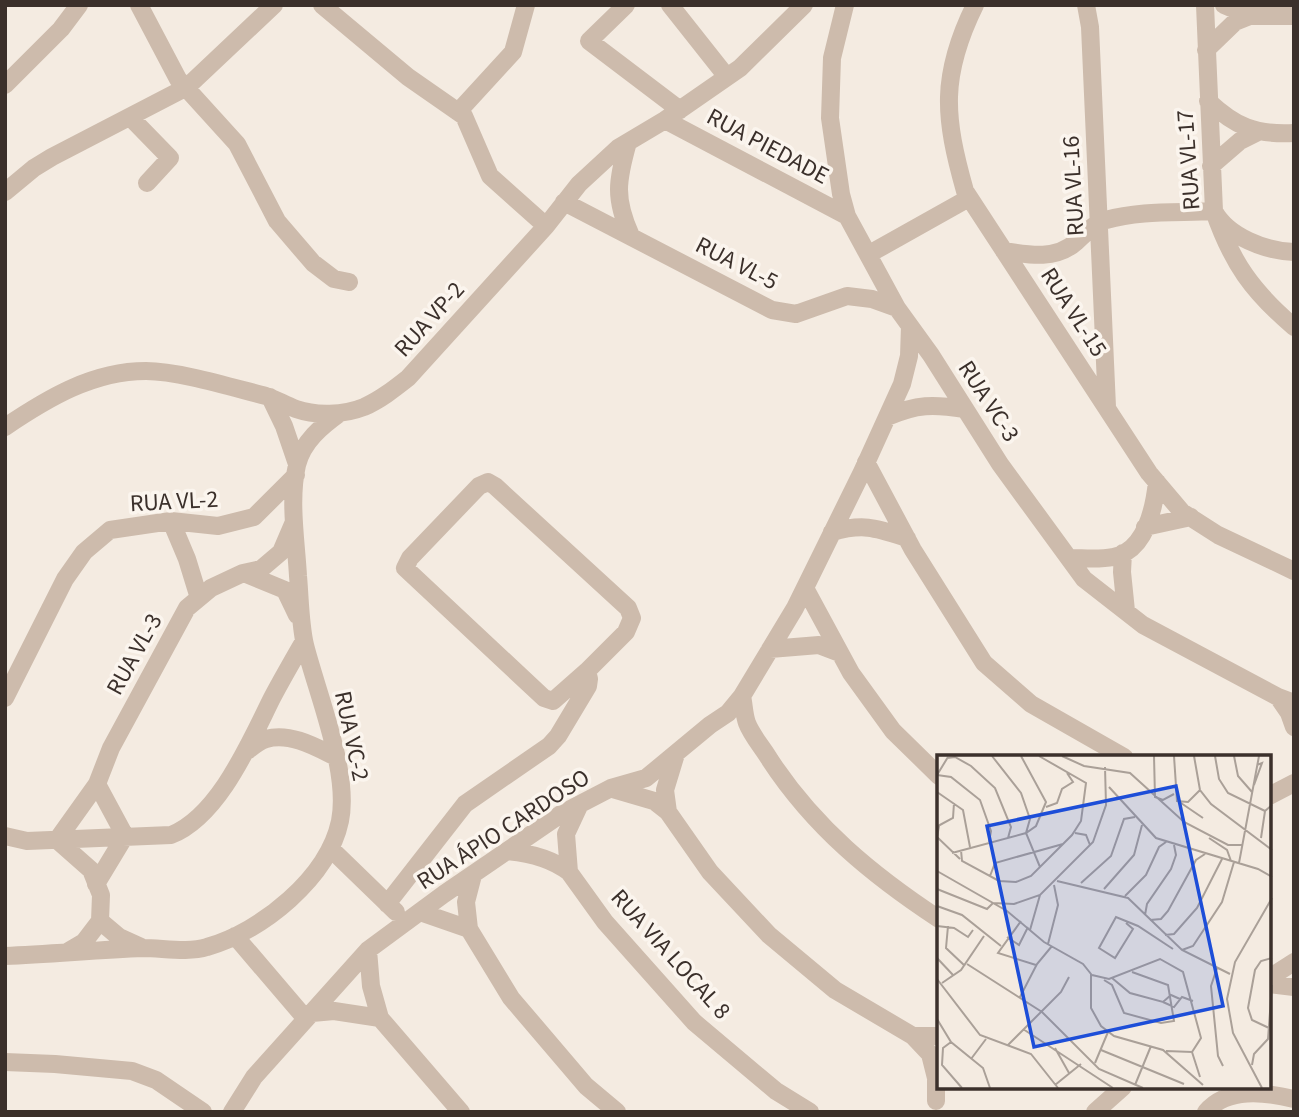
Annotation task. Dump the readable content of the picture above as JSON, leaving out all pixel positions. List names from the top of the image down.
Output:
{
  "streets": {
    "street": [
      "RUA PIEDADE",
      "RUA VL-17",
      "RUA VL-16",
      "RUA VL-5",
      "RUA VL-15",
      "RUA VP-2",
      "RUA VC-3",
      "RUA VL-2",
      "RUA VL-3",
      "RUA VC-2",
      "RUA ÁPIO CARDOSO",
      "RUA VIA LOCAL 8"
    ]
  },
  "crossings": [
    ["RUA PIEDADE", "RUA VP-2"],
    ["RUA PIEDADE", "RUA VC-3"],
    ["RUA VL-16", "RUA VL-15"],
    ["RUA VL-5", "RUA VP-2"],
    ["RUA VL-5", "RUA VC-3"],
    ["RUA VP-2", "RUA VC-2"],
    ["RUA VC-3", "RUA ÁPIO CARDOSO"],
    ["RUA VL-2", "RUA VC-2"],
    ["RUA VL-3", "RUA VC-2"],
    ["RUA ÁPIO CARDOSO", "RUA VIA LOCAL 8"]
  ]
}
